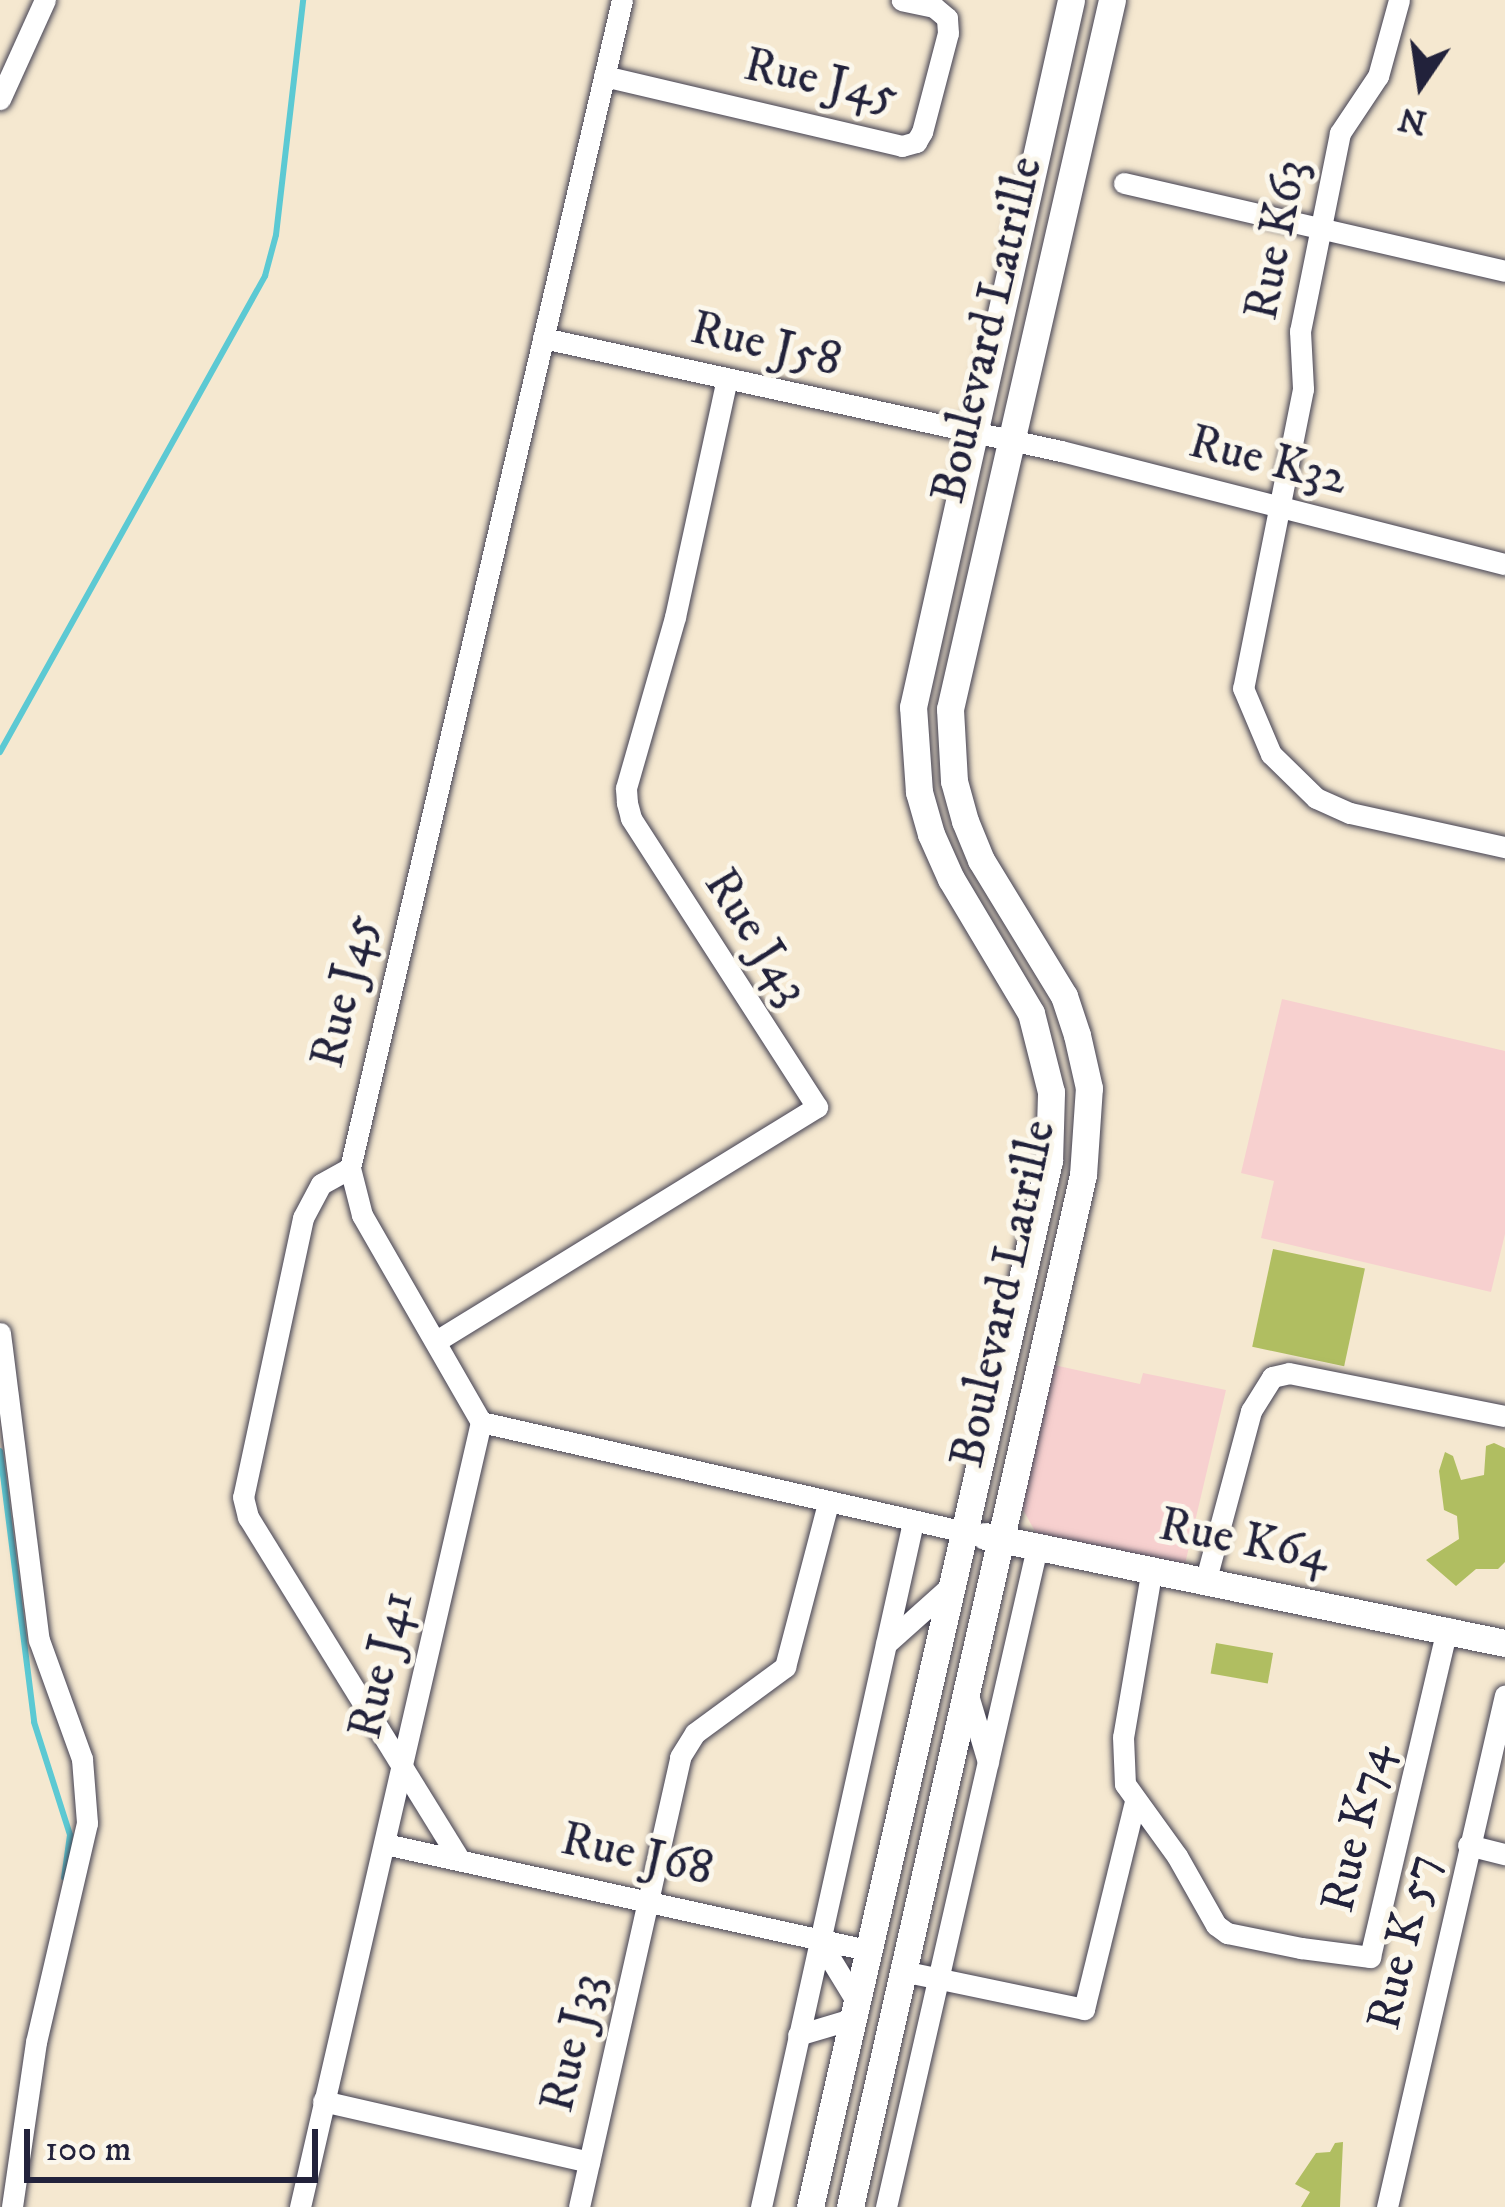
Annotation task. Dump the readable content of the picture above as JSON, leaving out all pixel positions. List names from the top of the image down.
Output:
{
  "streets": {
    "main road": ["Boulevard Latrille", "Rue K64"],
    "street": [
      "Rue J45",
      "Rue K63",
      "Rue J58",
      "Rue K32",
      "Rue J43",
      "Rue J41",
      "Rue K74",
      "Rue J68",
      "Rue K 57",
      "Rue J33"
    ]
  },
  "crossings": [
    ["Rue J45", "Rue J58"],
    ["Rue K63", "Rue K32"],
    ["Boulevard Latrille", "Rue J58"],
    ["Boulevard Latrille", "Rue K32"],
    ["Boulevard Latrille", "Rue K64"],
    ["Boulevard Latrille", "Rue J68"],
    ["Rue J58", "Rue K32"],
    ["Rue J58", "Rue J43"],
    ["Rue K64", "Rue K74"],
    ["Rue J41", "Rue J68"],
    ["Rue J68", "Rue J33"]
  ],
  "scale_bar": "100 m",
  "north": "bottom"
}
